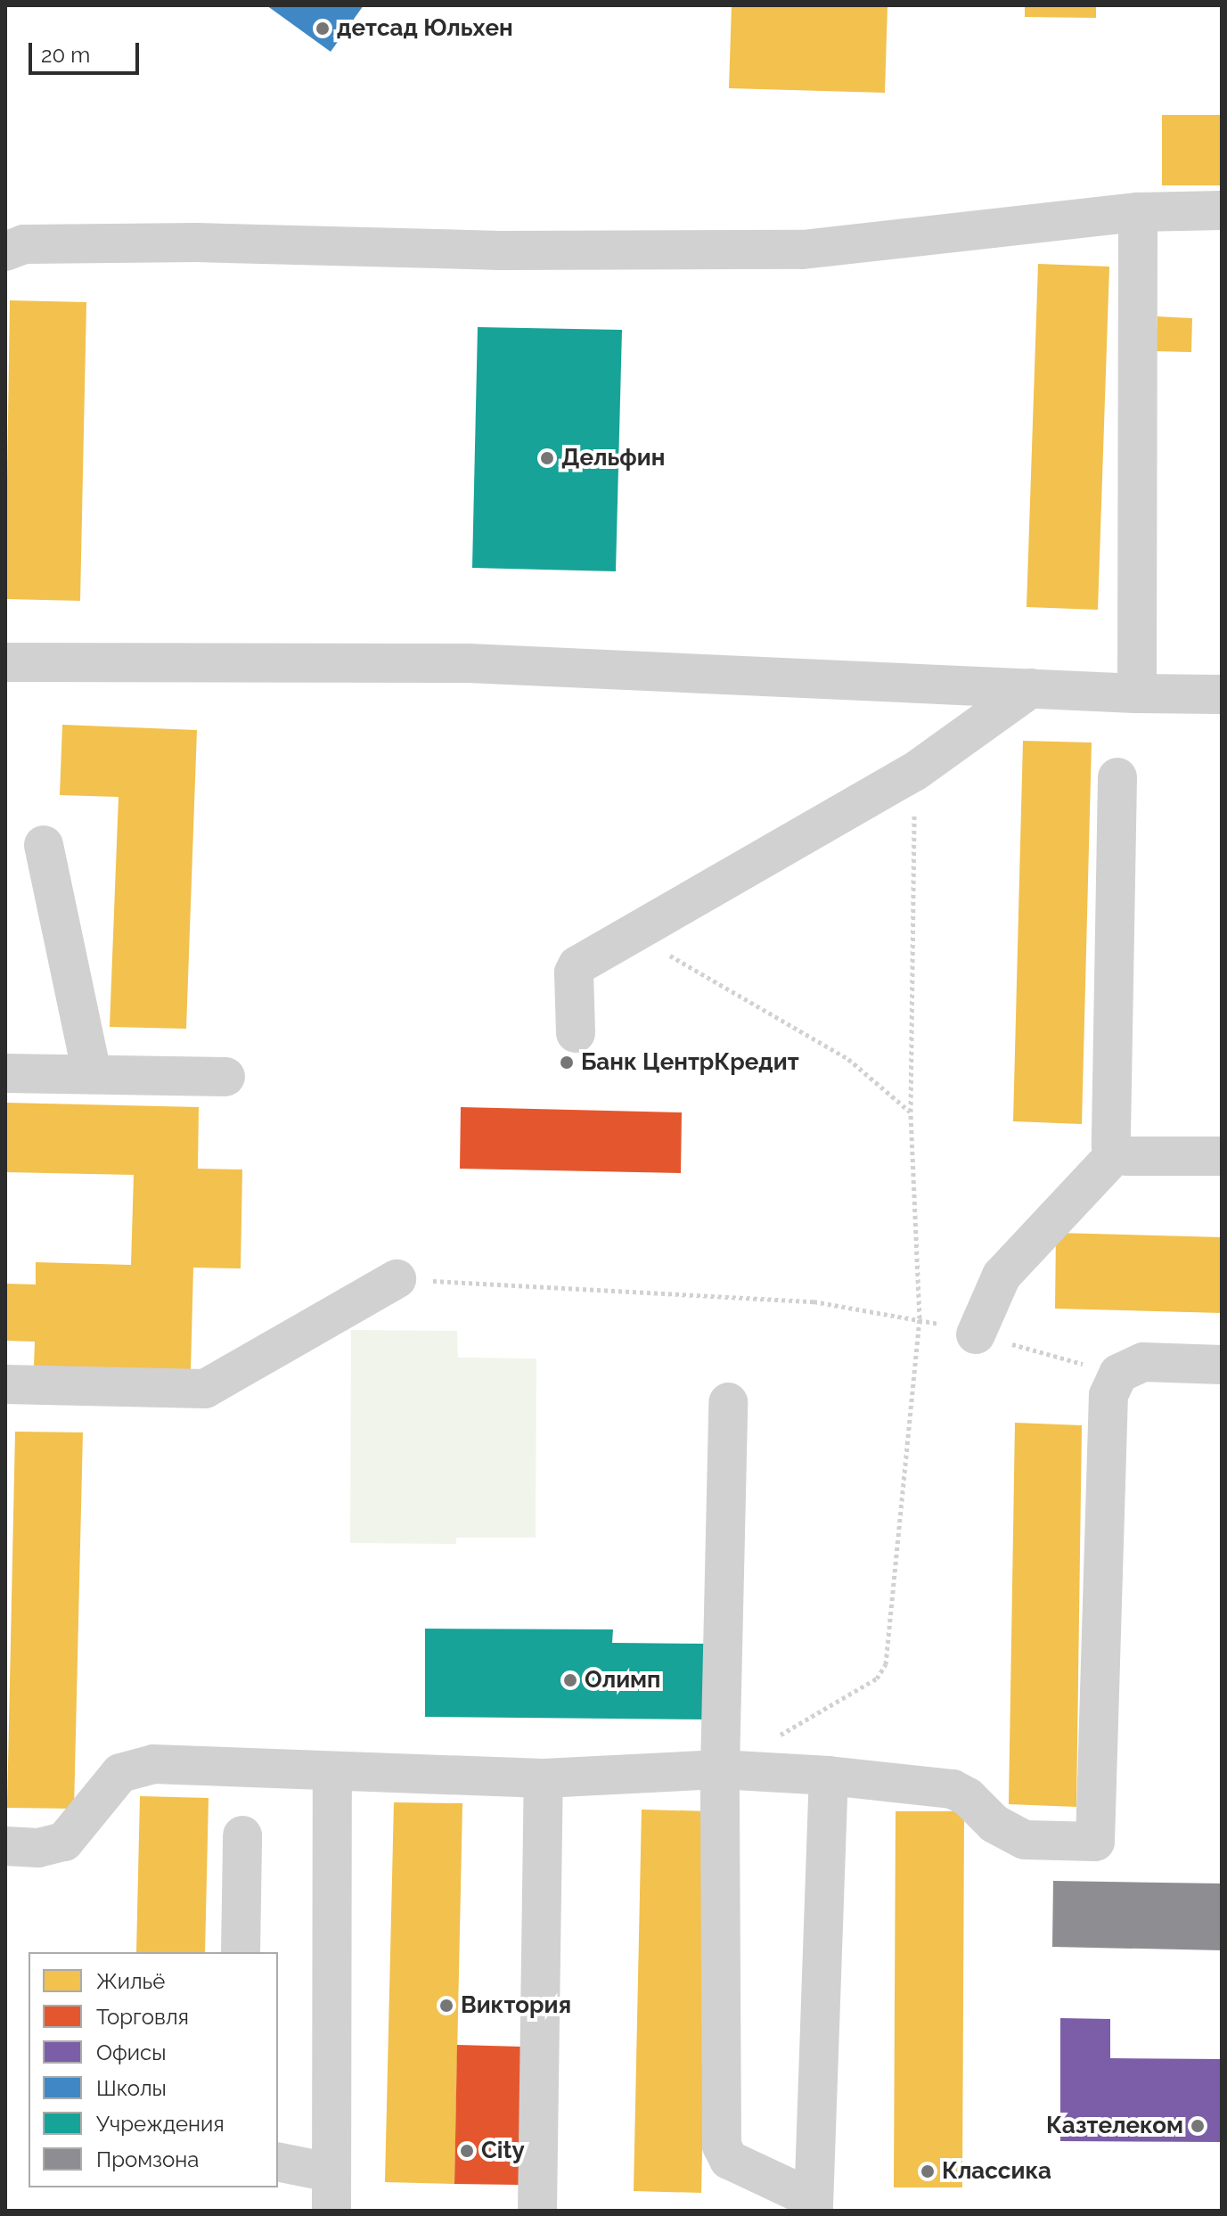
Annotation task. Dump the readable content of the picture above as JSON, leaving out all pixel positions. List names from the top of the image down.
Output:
{
  "places": [
    "детсад Юльхен",
    "Дельфин",
    "Банк ЦентрКредит",
    "Олимп",
    "Виктория",
    "Казтелеком",
    "City",
    "Классика"
  ],
  "legend": [
    "Жильё",
    "Торговля",
    "Офисы",
    "Школы",
    "Учреждения",
    "Промзона"
  ],
  "scale_bar": "20 m"
}
